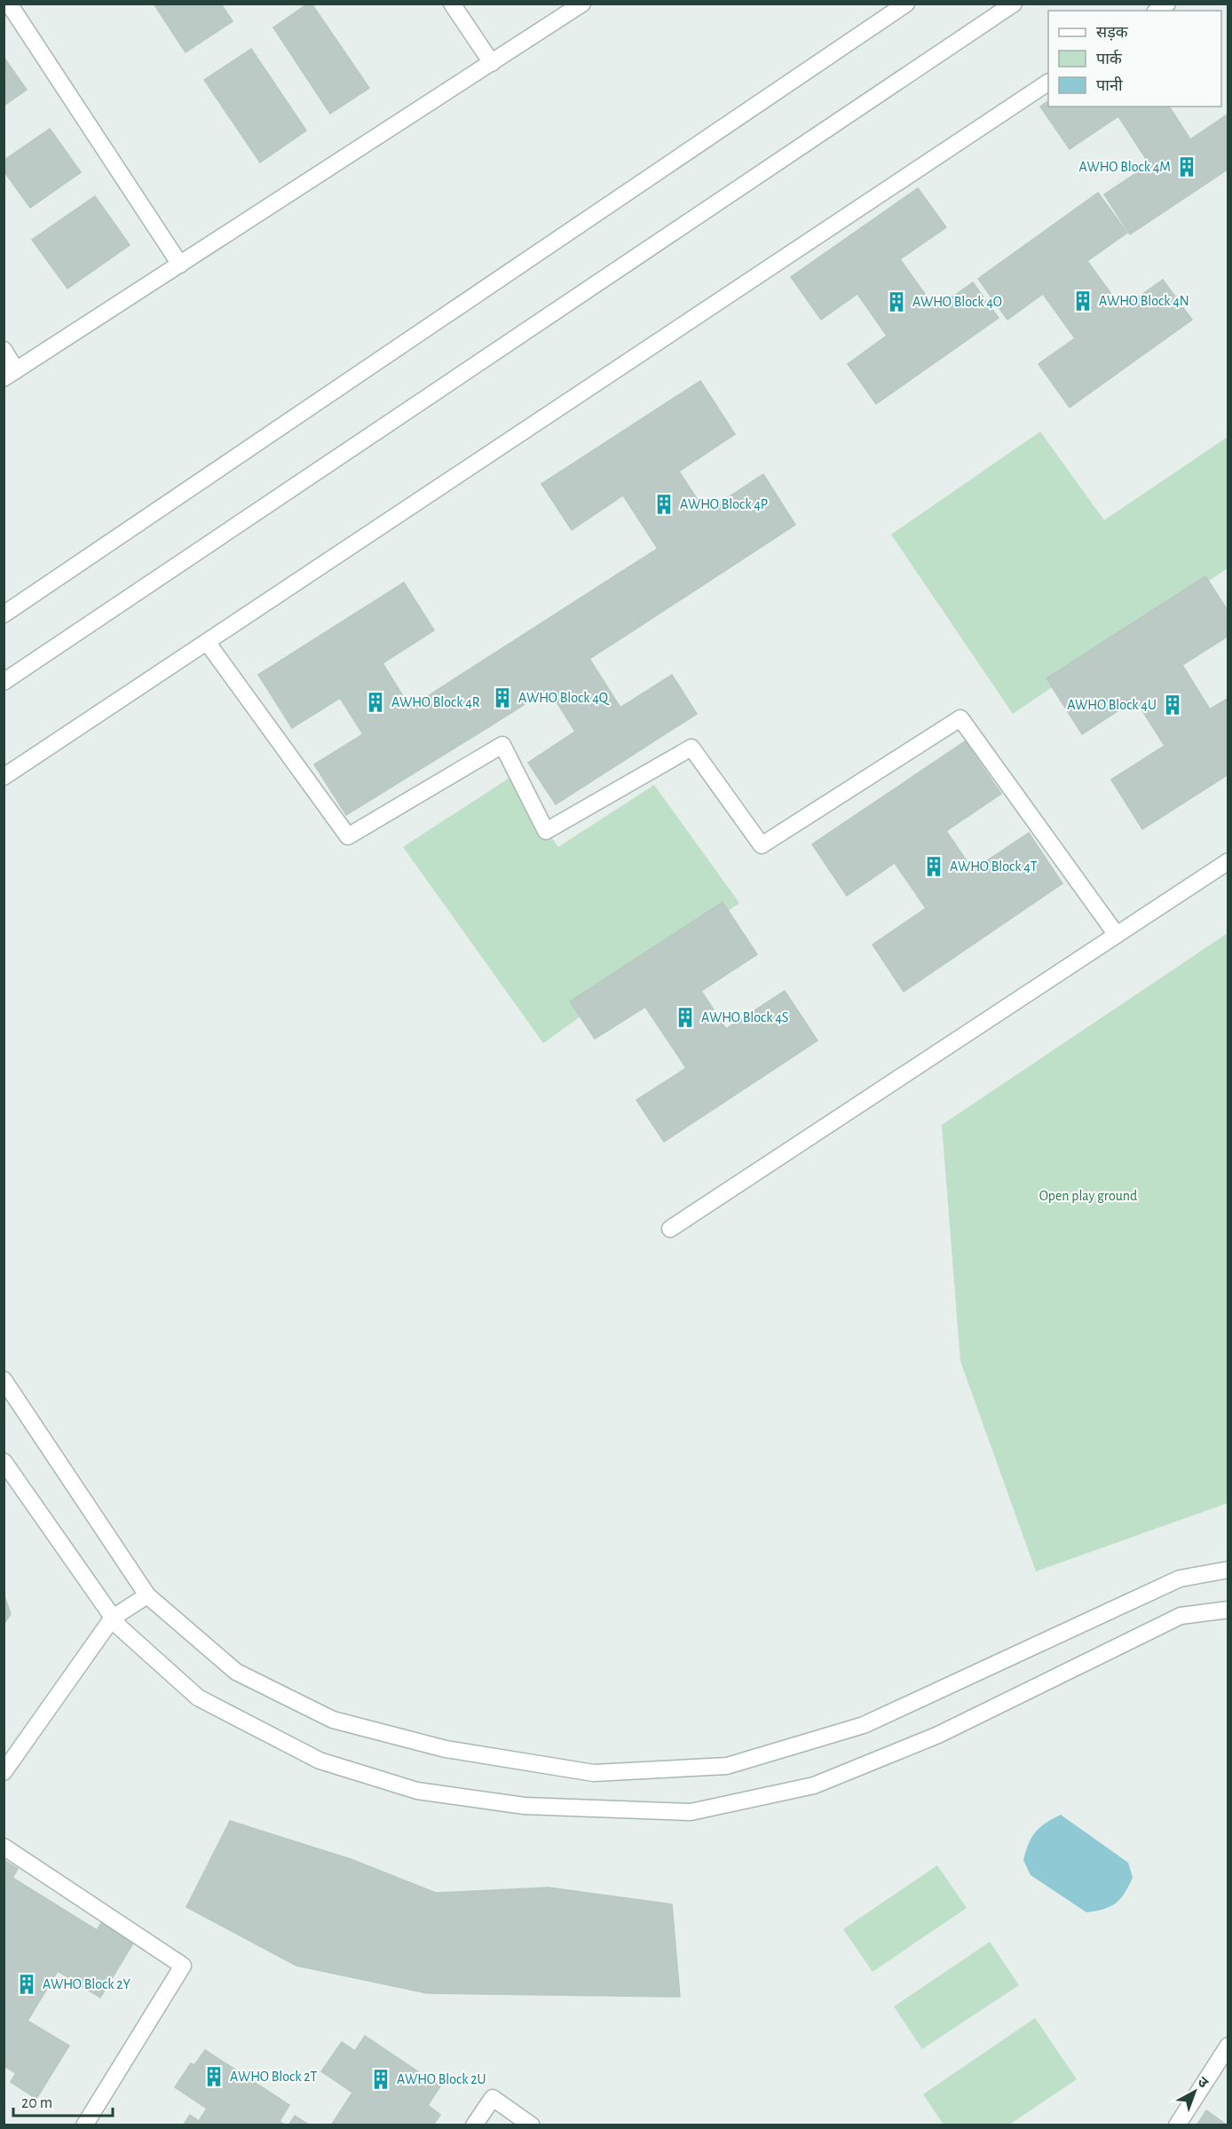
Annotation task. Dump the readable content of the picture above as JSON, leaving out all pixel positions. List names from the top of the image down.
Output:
{
  "parks": ["Open play ground"],
  "places": {
    "building": [
      "AWHO Block 4M",
      "AWHO Block 4N",
      "AWHO Block 4O",
      "AWHO Block 4P",
      "AWHO Block 4Q",
      "AWHO Block 4R",
      "AWHO Block 4U",
      "AWHO Block 4T",
      "AWHO Block 4S",
      "AWHO Block 2Y",
      "AWHO Block 2T",
      "AWHO Block 2U"
    ]
  },
  "legend": ["सड़क", "पार्क", "पानी"],
  "scale_bar": "20 m",
  "north": "top right"
}
